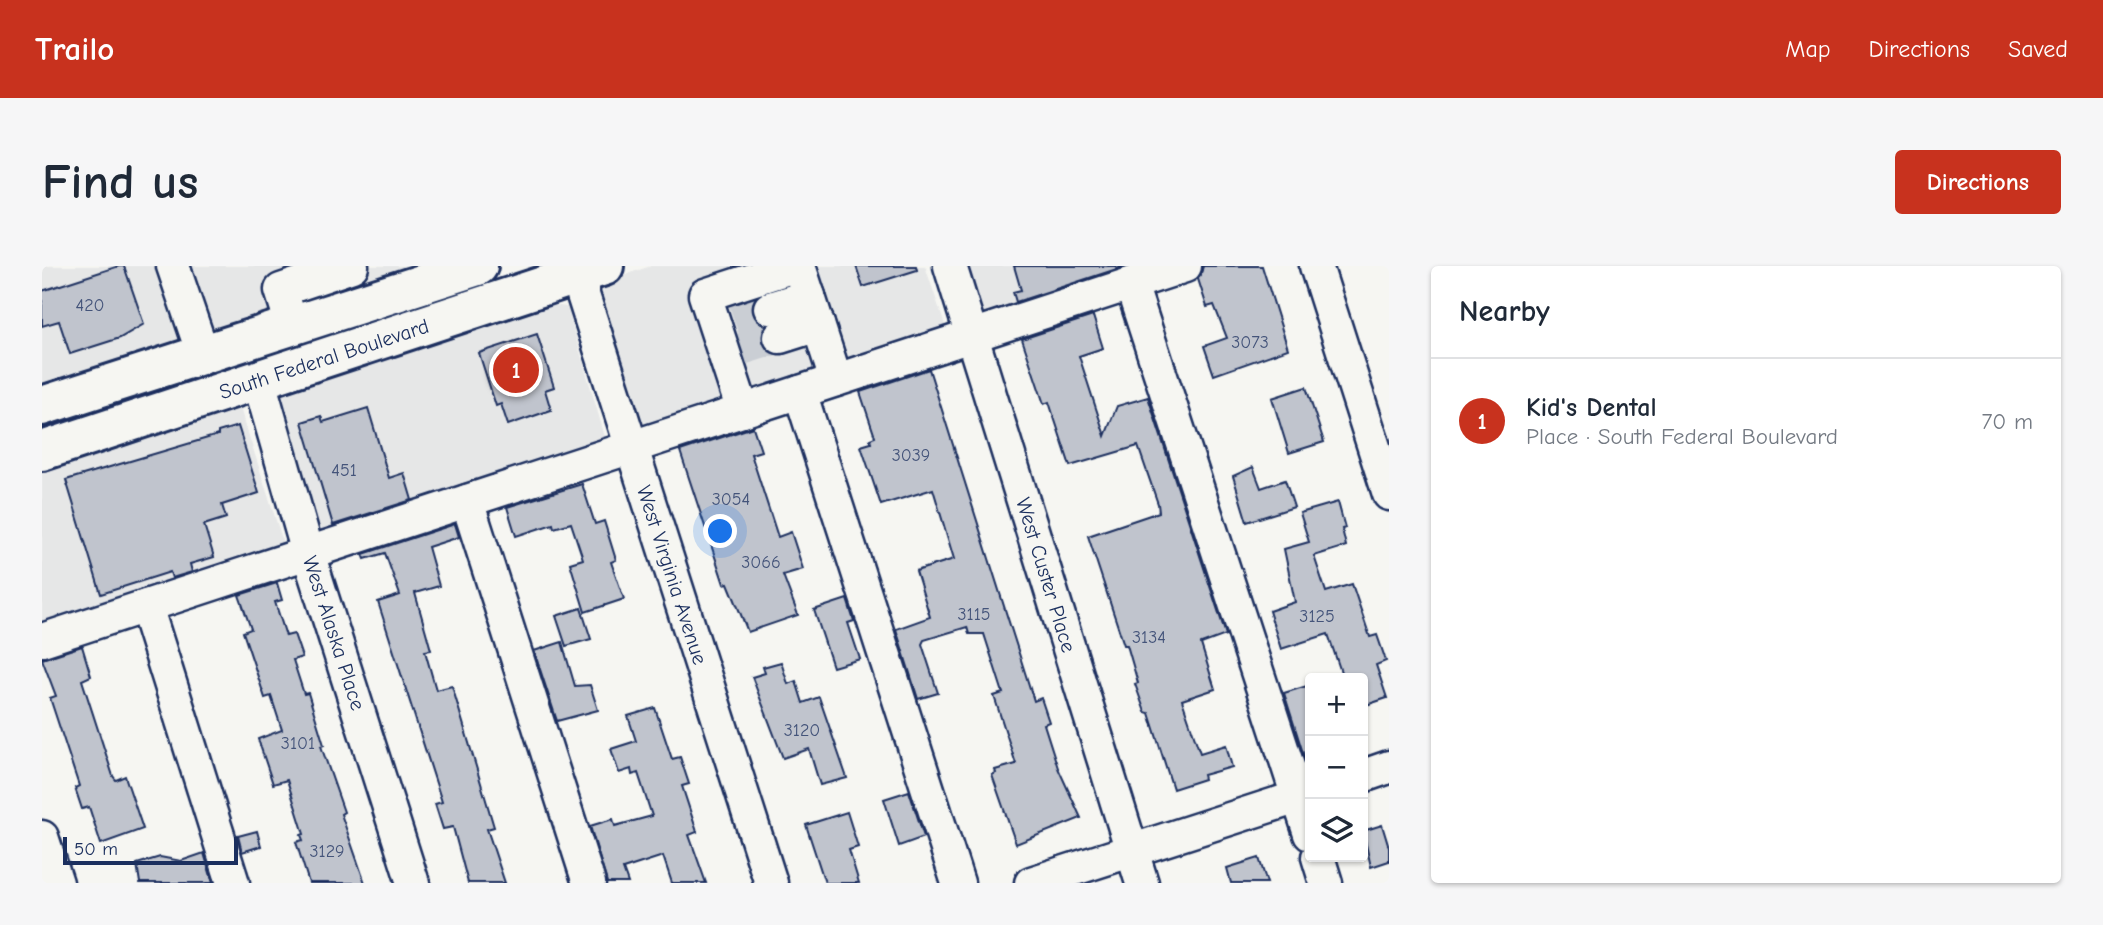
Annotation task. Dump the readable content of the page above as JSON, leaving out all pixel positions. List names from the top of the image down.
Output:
{
  "streets": {
    "main road": ["South Federal Boulevard"],
    "street": ["West Virginia Avenue", "West Custer Place", "West Alaska Place"]
  },
  "crossings": [
    ["South Federal Boulevard", "West Virginia Avenue"],
    ["South Federal Boulevard", "West Alaska Place"]
  ],
  "house_numbers": [
    "420",
    "3073",
    "3039",
    "451",
    "3054",
    "3066",
    "3115",
    "3125",
    "3134",
    "3120",
    "3101",
    "3129"
  ],
  "scale_bar": "50 m",
  "page": {
    "header": "Trailo",
    "nav": ["Map", "Directions", "Saved"],
    "buttons": "Directions",
    "title": "Find us",
    "heading": "Nearby",
    "pins": "1",
    "list": [
      {
        "mark": "1",
        "name": "Kid's Dental",
        "note": "Place · South Federal Boulevard",
        "value": "70 m"
      }
    ],
    "map_buttons": ["+", "−"],
    "scale": "50 m"
  }
}
